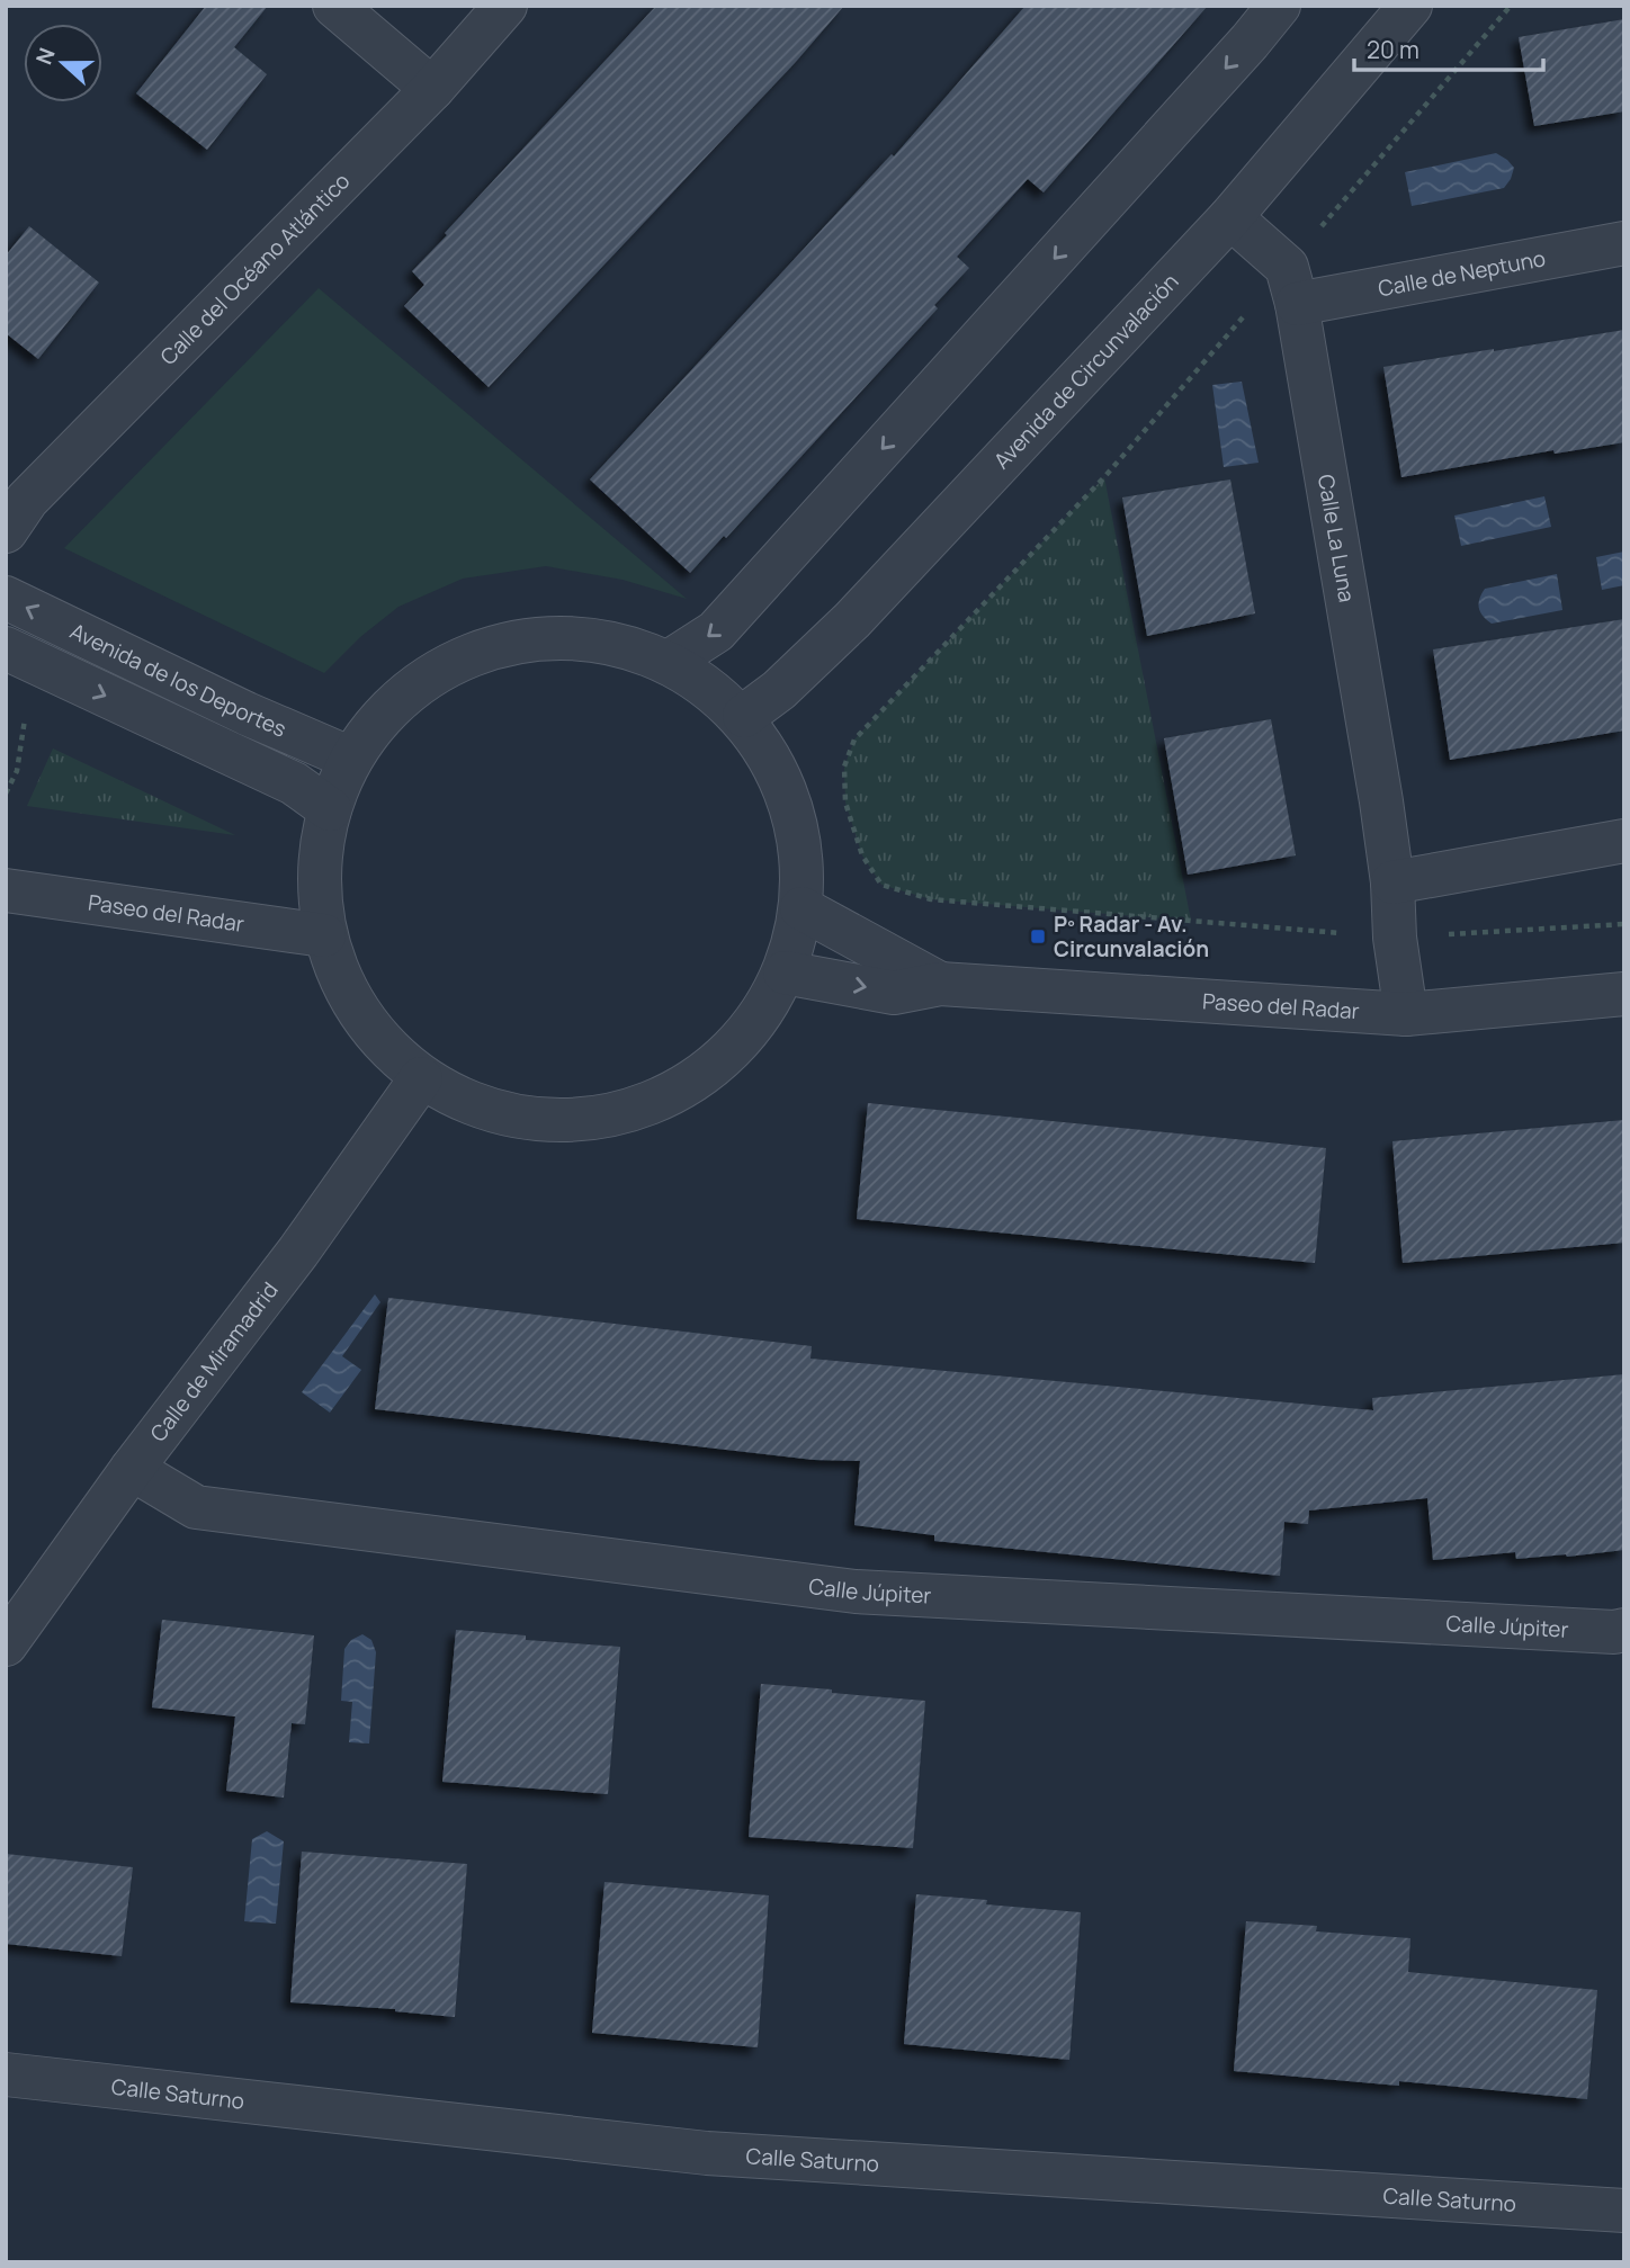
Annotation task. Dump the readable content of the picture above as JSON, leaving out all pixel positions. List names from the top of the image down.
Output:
{
  "streets": {
    "street": [
      "Calle del Océano Atlántico",
      "Calle de Neptuno",
      "Avenida de Circunvalación",
      "Calle La Luna",
      "Avenida de los Deportes",
      "Paseo del Radar",
      "Calle de Miramadrid",
      "Calle Júpiter",
      "Calle Saturno"
    ]
  },
  "crossings": [
    ["Calle de Neptuno", "Calle La Luna"],
    ["Calle La Luna", "Paseo del Radar"],
    ["Calle de Miramadrid", "Calle Júpiter"]
  ],
  "places": {
    "transit": ["Pº Radar - Av. Circunvalación"]
  },
  "scale_bar": "20 m",
  "north": "left"
}
